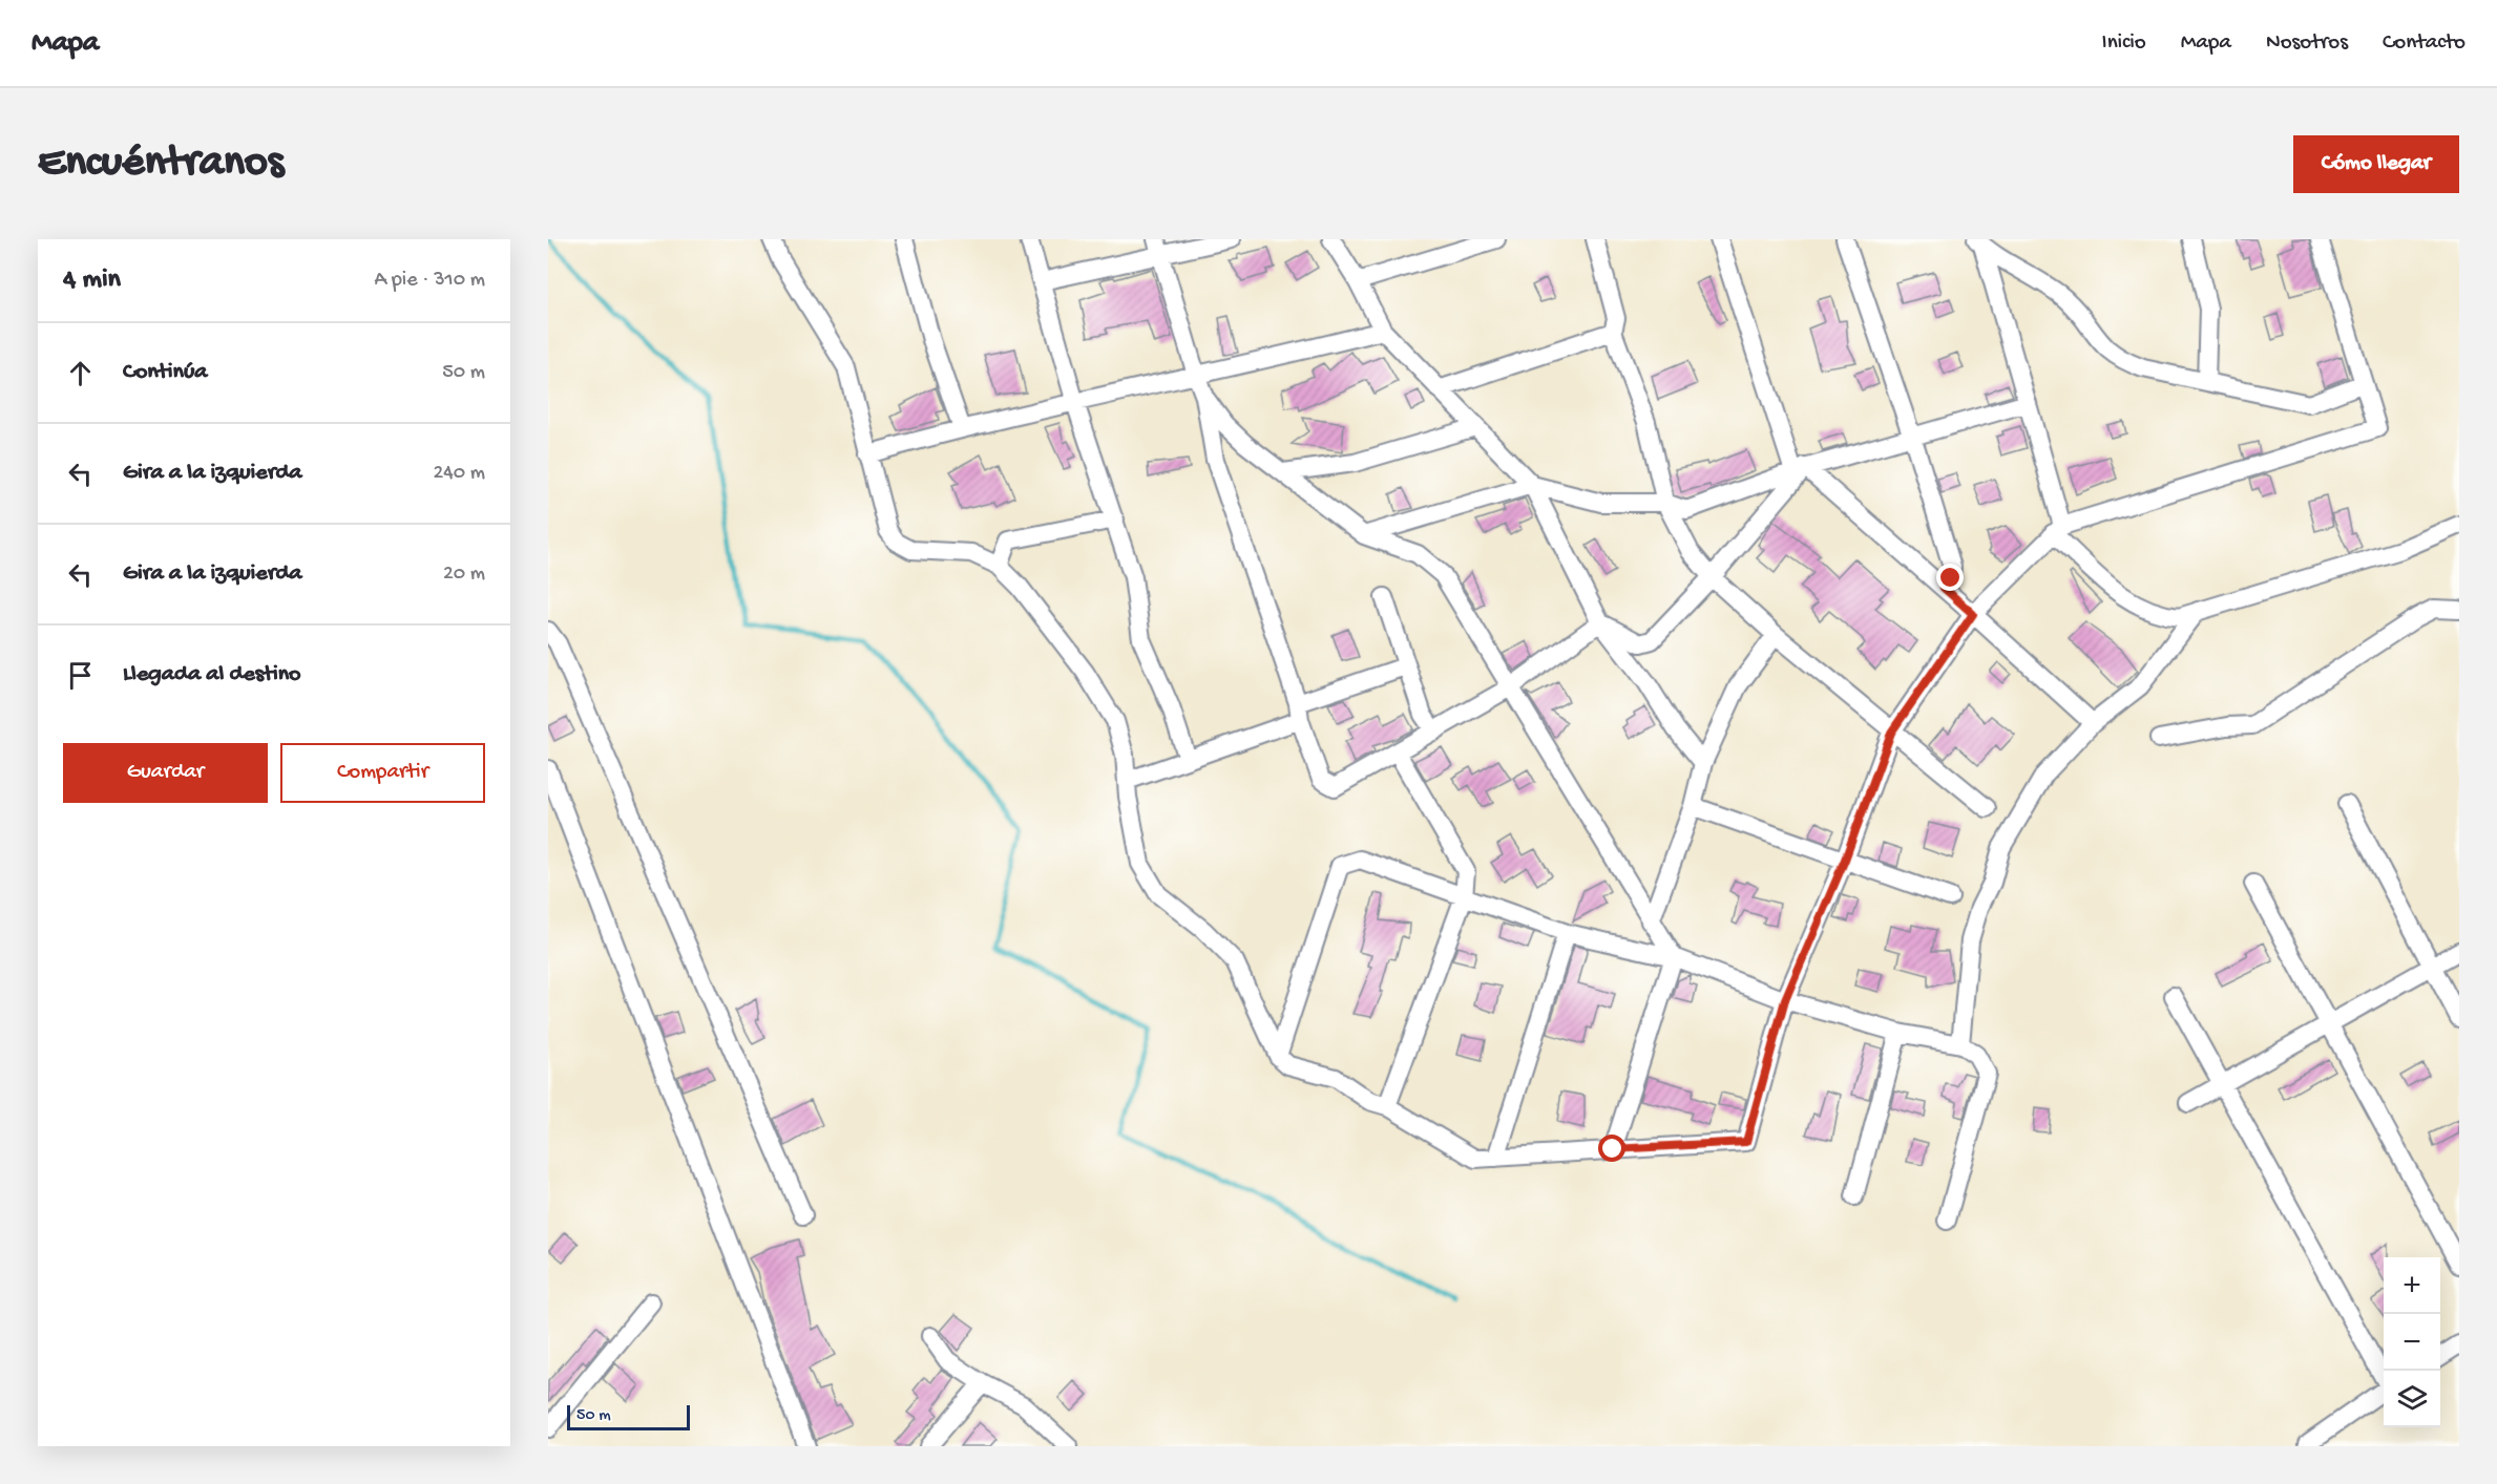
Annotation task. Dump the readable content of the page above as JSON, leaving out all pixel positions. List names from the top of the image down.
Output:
{
  "scale_bar": "50 m",
  "page": {
    "header": "Mapa",
    "nav": [
      "Inicio",
      "Mapa",
      "Nosotros",
      "Contacto"
    ],
    "buttons": [
      "Cómo llegar",
      ["Guardar", "Compartir"]
    ],
    "title": "Encuéntranos",
    "heading": ["4 min", "A pie · 310 m"],
    "list": [
      ["Continúa", "50 m"],
      ["Gira a la izquierda", "240 m"],
      ["Gira a la izquierda", "20 m"],
      "Llegada al destino"
    ],
    "map_buttons": ["+", "−"],
    "scale": "50 m"
  }
}
